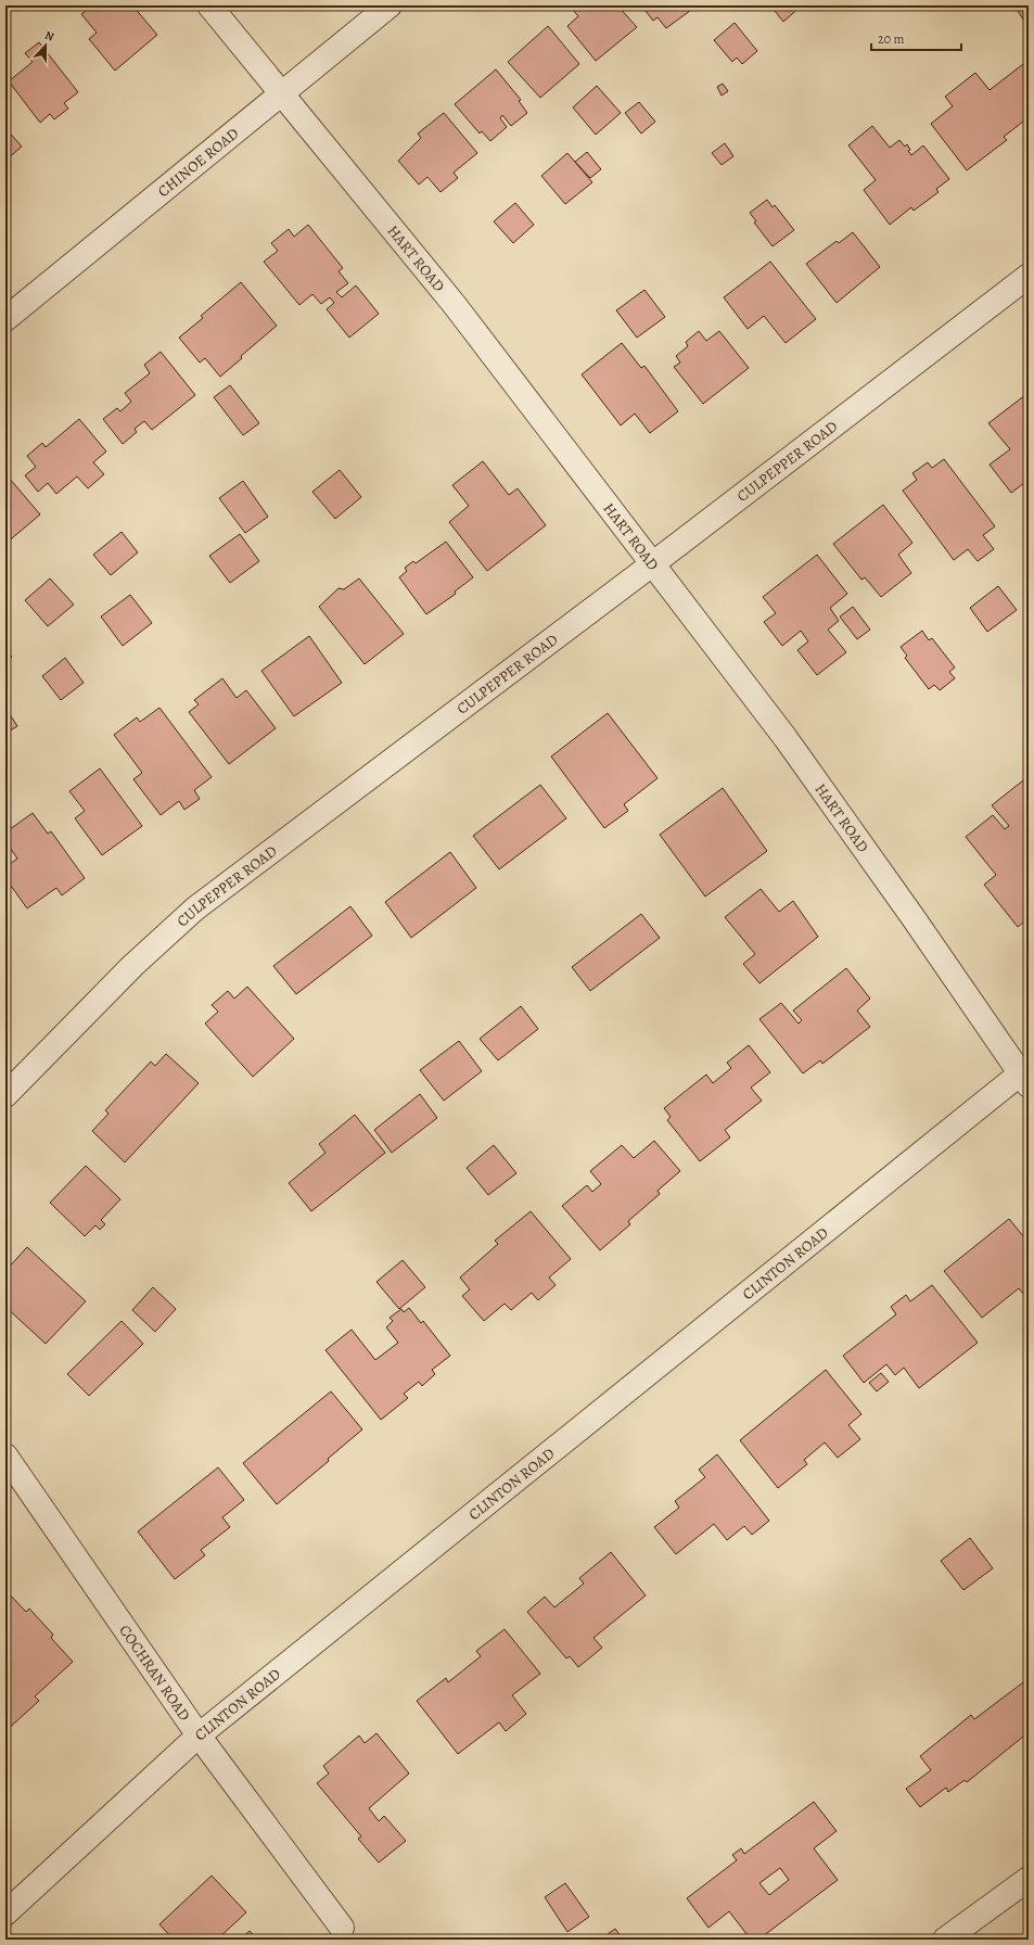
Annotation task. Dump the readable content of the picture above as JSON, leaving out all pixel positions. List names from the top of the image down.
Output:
{
  "streets": {
    "street": [
      "CHINOE ROAD",
      "HART ROAD",
      "CULPEPPER ROAD",
      "CLINTON ROAD",
      "COCHRAN ROAD"
    ]
  },
  "crossings": [
    ["CHINOE ROAD", "HART ROAD"],
    ["HART ROAD", "CULPEPPER ROAD"],
    ["HART ROAD", "CLINTON ROAD"],
    ["CLINTON ROAD", "COCHRAN ROAD"]
  ],
  "scale_bar": "20 m",
  "north": "top"
}
